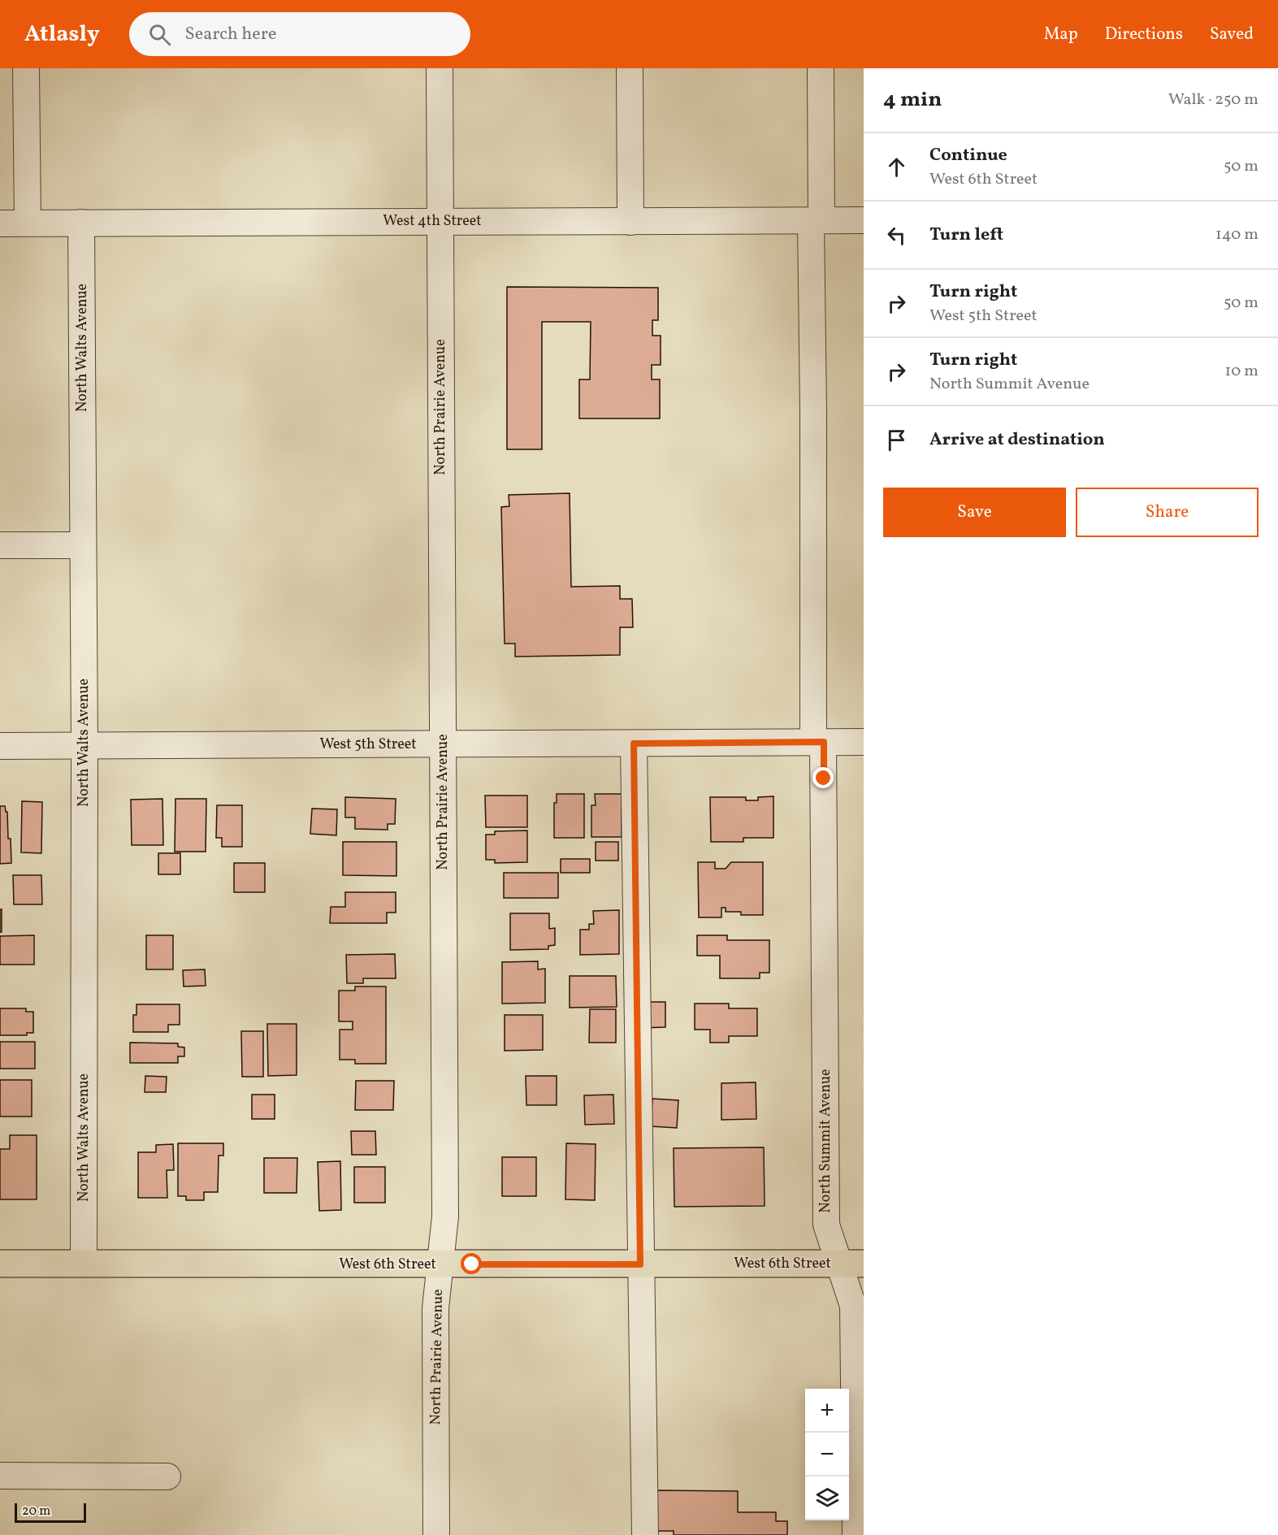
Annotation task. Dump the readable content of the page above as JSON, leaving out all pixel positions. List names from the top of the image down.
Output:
{
  "streets": {
    "main road": ["West 6th Street"],
    "street": [
      "West 4th Street",
      "North Walts Avenue",
      "North Prairie Avenue",
      "West 5th Street",
      "North Summit Avenue"
    ]
  },
  "crossings": [
    ["West 4th Street", "North Walts Avenue"],
    ["West 4th Street", "North Prairie Avenue"],
    ["West 4th Street", "North Summit Avenue"],
    ["North Walts Avenue", "West 5th Street"],
    ["North Walts Avenue", "West 6th Street"],
    ["North Prairie Avenue", "West 5th Street"],
    ["North Prairie Avenue", "West 6th Street"],
    ["West 5th Street", "North Summit Avenue"],
    ["North Summit Avenue", "West 6th Street"]
  ],
  "scale_bar": "20 m",
  "page": {
    "header": "Atlasly",
    "search": "Search here",
    "nav": ["Map", "Directions", "Saved"],
    "heading": ["4 min", "Walk · 250 m"],
    "list": [
      ["Continue", "West 6th Street", "50 m"],
      ["Turn left", "140 m"],
      ["Turn right", "West 5th Street", "50 m"],
      ["Turn right", "North Summit Avenue", "10 m"],
      "Arrive at destination"
    ],
    "buttons": ["Save", "Share"],
    "map_buttons": ["+", "−"],
    "scale": "20 m"
  }
}
